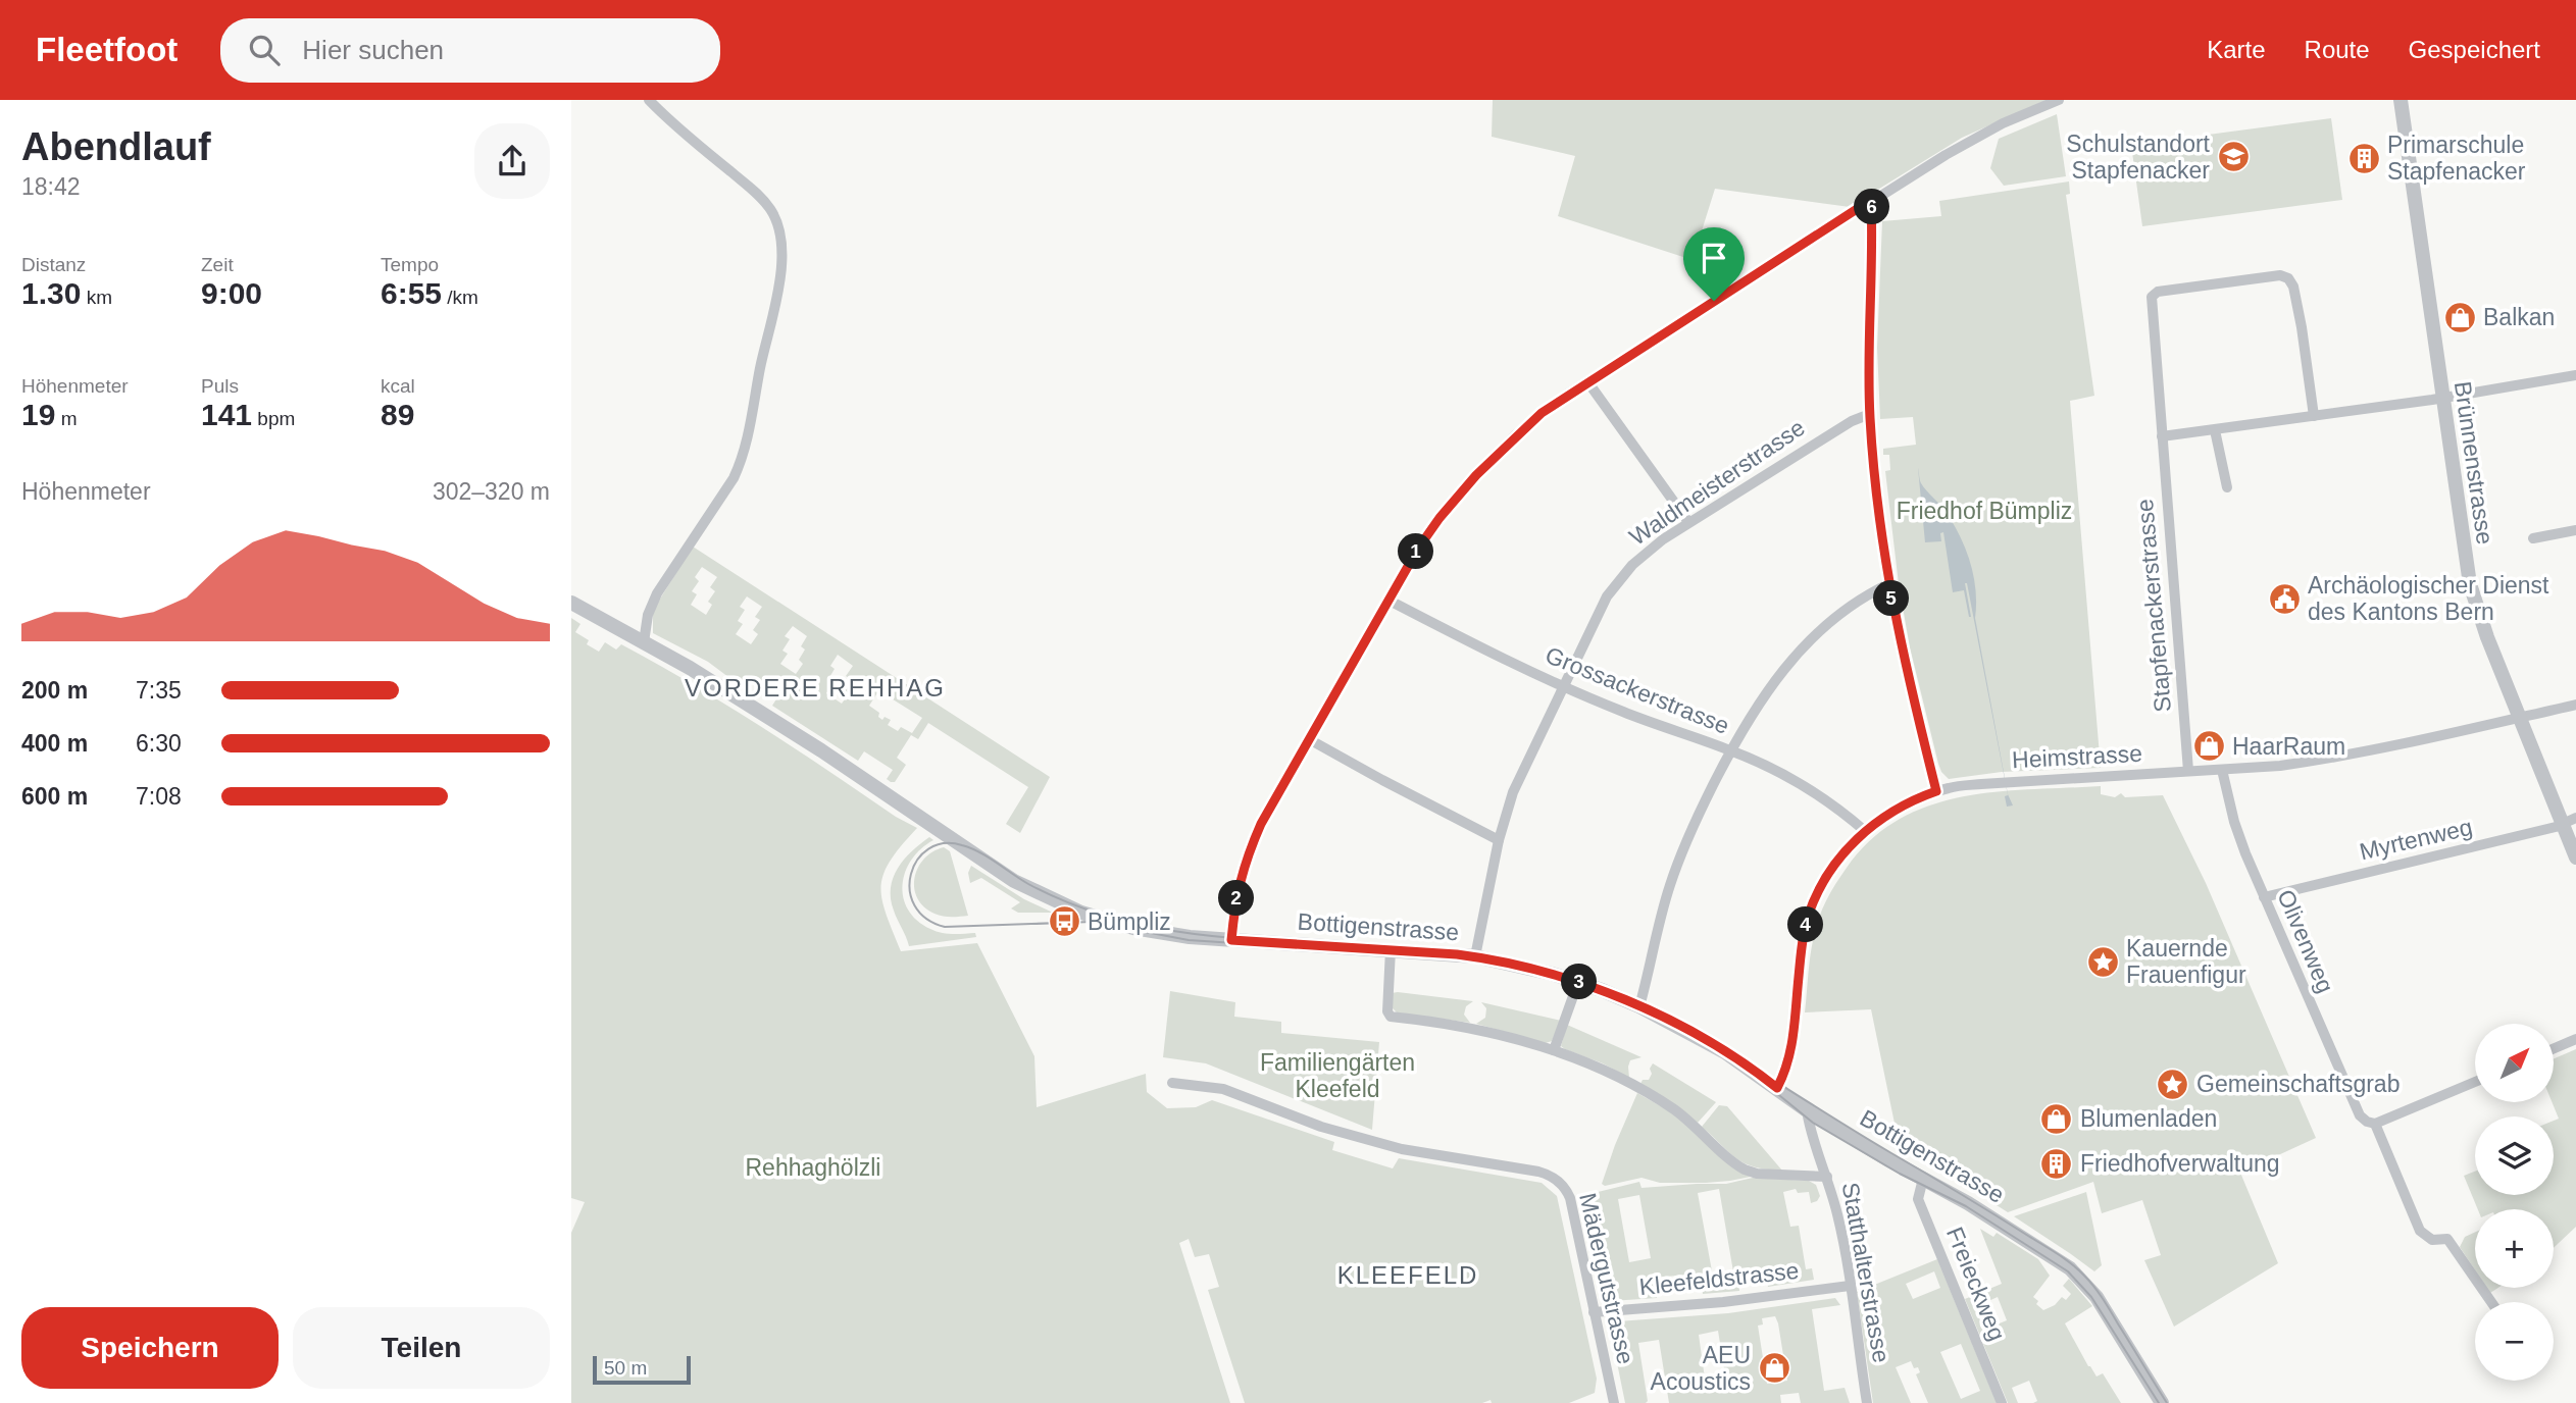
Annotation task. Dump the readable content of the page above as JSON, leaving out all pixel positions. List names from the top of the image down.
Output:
{
  "streets": {
    "street": [
      "Brünnenstrasse",
      "Waldmeisterstrasse",
      "Stapfenackerstrasse",
      "Grossackerstrasse",
      "Heimstrasse",
      "Myrtenweg",
      "Bottigenstrasse",
      "Olivenweg",
      "Statthalterstrasse",
      "Mädergutstrasse",
      "Kleefeldstrasse",
      "Freieckweg"
    ]
  },
  "crossings": [
    ["Brünnenstrasse", "Heimstrasse"],
    ["Brünnenstrasse", "Myrtenweg"],
    ["Waldmeisterstrasse", "Grossackerstrasse"],
    ["Waldmeisterstrasse", "Bottigenstrasse"],
    ["Stapfenackerstrasse", "Heimstrasse"],
    ["Grossackerstrasse", "Heimstrasse"],
    ["Heimstrasse", "Bottigenstrasse"],
    ["Heimstrasse", "Olivenweg"],
    ["Myrtenweg", "Olivenweg"],
    ["Bottigenstrasse", "Statthalterstrasse"],
    ["Bottigenstrasse", "Freieckweg"],
    ["Statthalterstrasse", "Kleefeldstrasse"],
    ["Mädergutstrasse", "Kleefeldstrasse"]
  ],
  "districts": ["VORDERE REHHAG", "KLEEFELD"],
  "parks": ["Friedhof Bümpliz", "Familiengärten Kleefeld", "Rehhaghölzli"],
  "places": {
    "school or university": ["Schulstandort Stapfenacker"],
    "building": ["Primarschule Stapfenacker", "Friedhofverwaltung"],
    "shop": [
      "Balkan",
      "HaarRaum",
      "Blumenladen",
      "AEU Acoustics"
    ],
    "public building": ["Archäologischer Dienst des Kantons Bern"],
    "bus stop": ["Bümpliz"],
    "place": ["Kauernde Frauenfigur", "Gemeinschaftsgrab"]
  },
  "scale_bar": "50 m",
  "north": "top right",
  "page": {
    "header": "Fleetfoot",
    "search": "Hier suchen",
    "nav": ["Karte", "Route", "Gespeichert"],
    "heading": ["Abendlauf", "18:42"],
    "pins": [
      "6",
      "1",
      "5",
      "2",
      "4",
      "3"
    ],
    "stats": [
      ["Distanz", "1.30 km"],
      ["Zeit", "9:00"],
      ["Tempo", "6:55 /km"],
      ["Höhenmeter", "19 m"],
      ["Puls", "141 bpm"],
      ["kcal", "89"]
    ],
    "chart": ["Höhenmeter", "302–320 m"],
    "list": [
      {
        "name": "200 m",
        "note": "7:35"
      },
      {
        "name": "400 m",
        "note": "6:30"
      },
      {
        "name": "600 m",
        "note": "7:08"
      }
    ],
    "map_buttons": ["+", "−"],
    "buttons": ["Speichern", "Teilen"],
    "scale": "50 m"
  }
}
